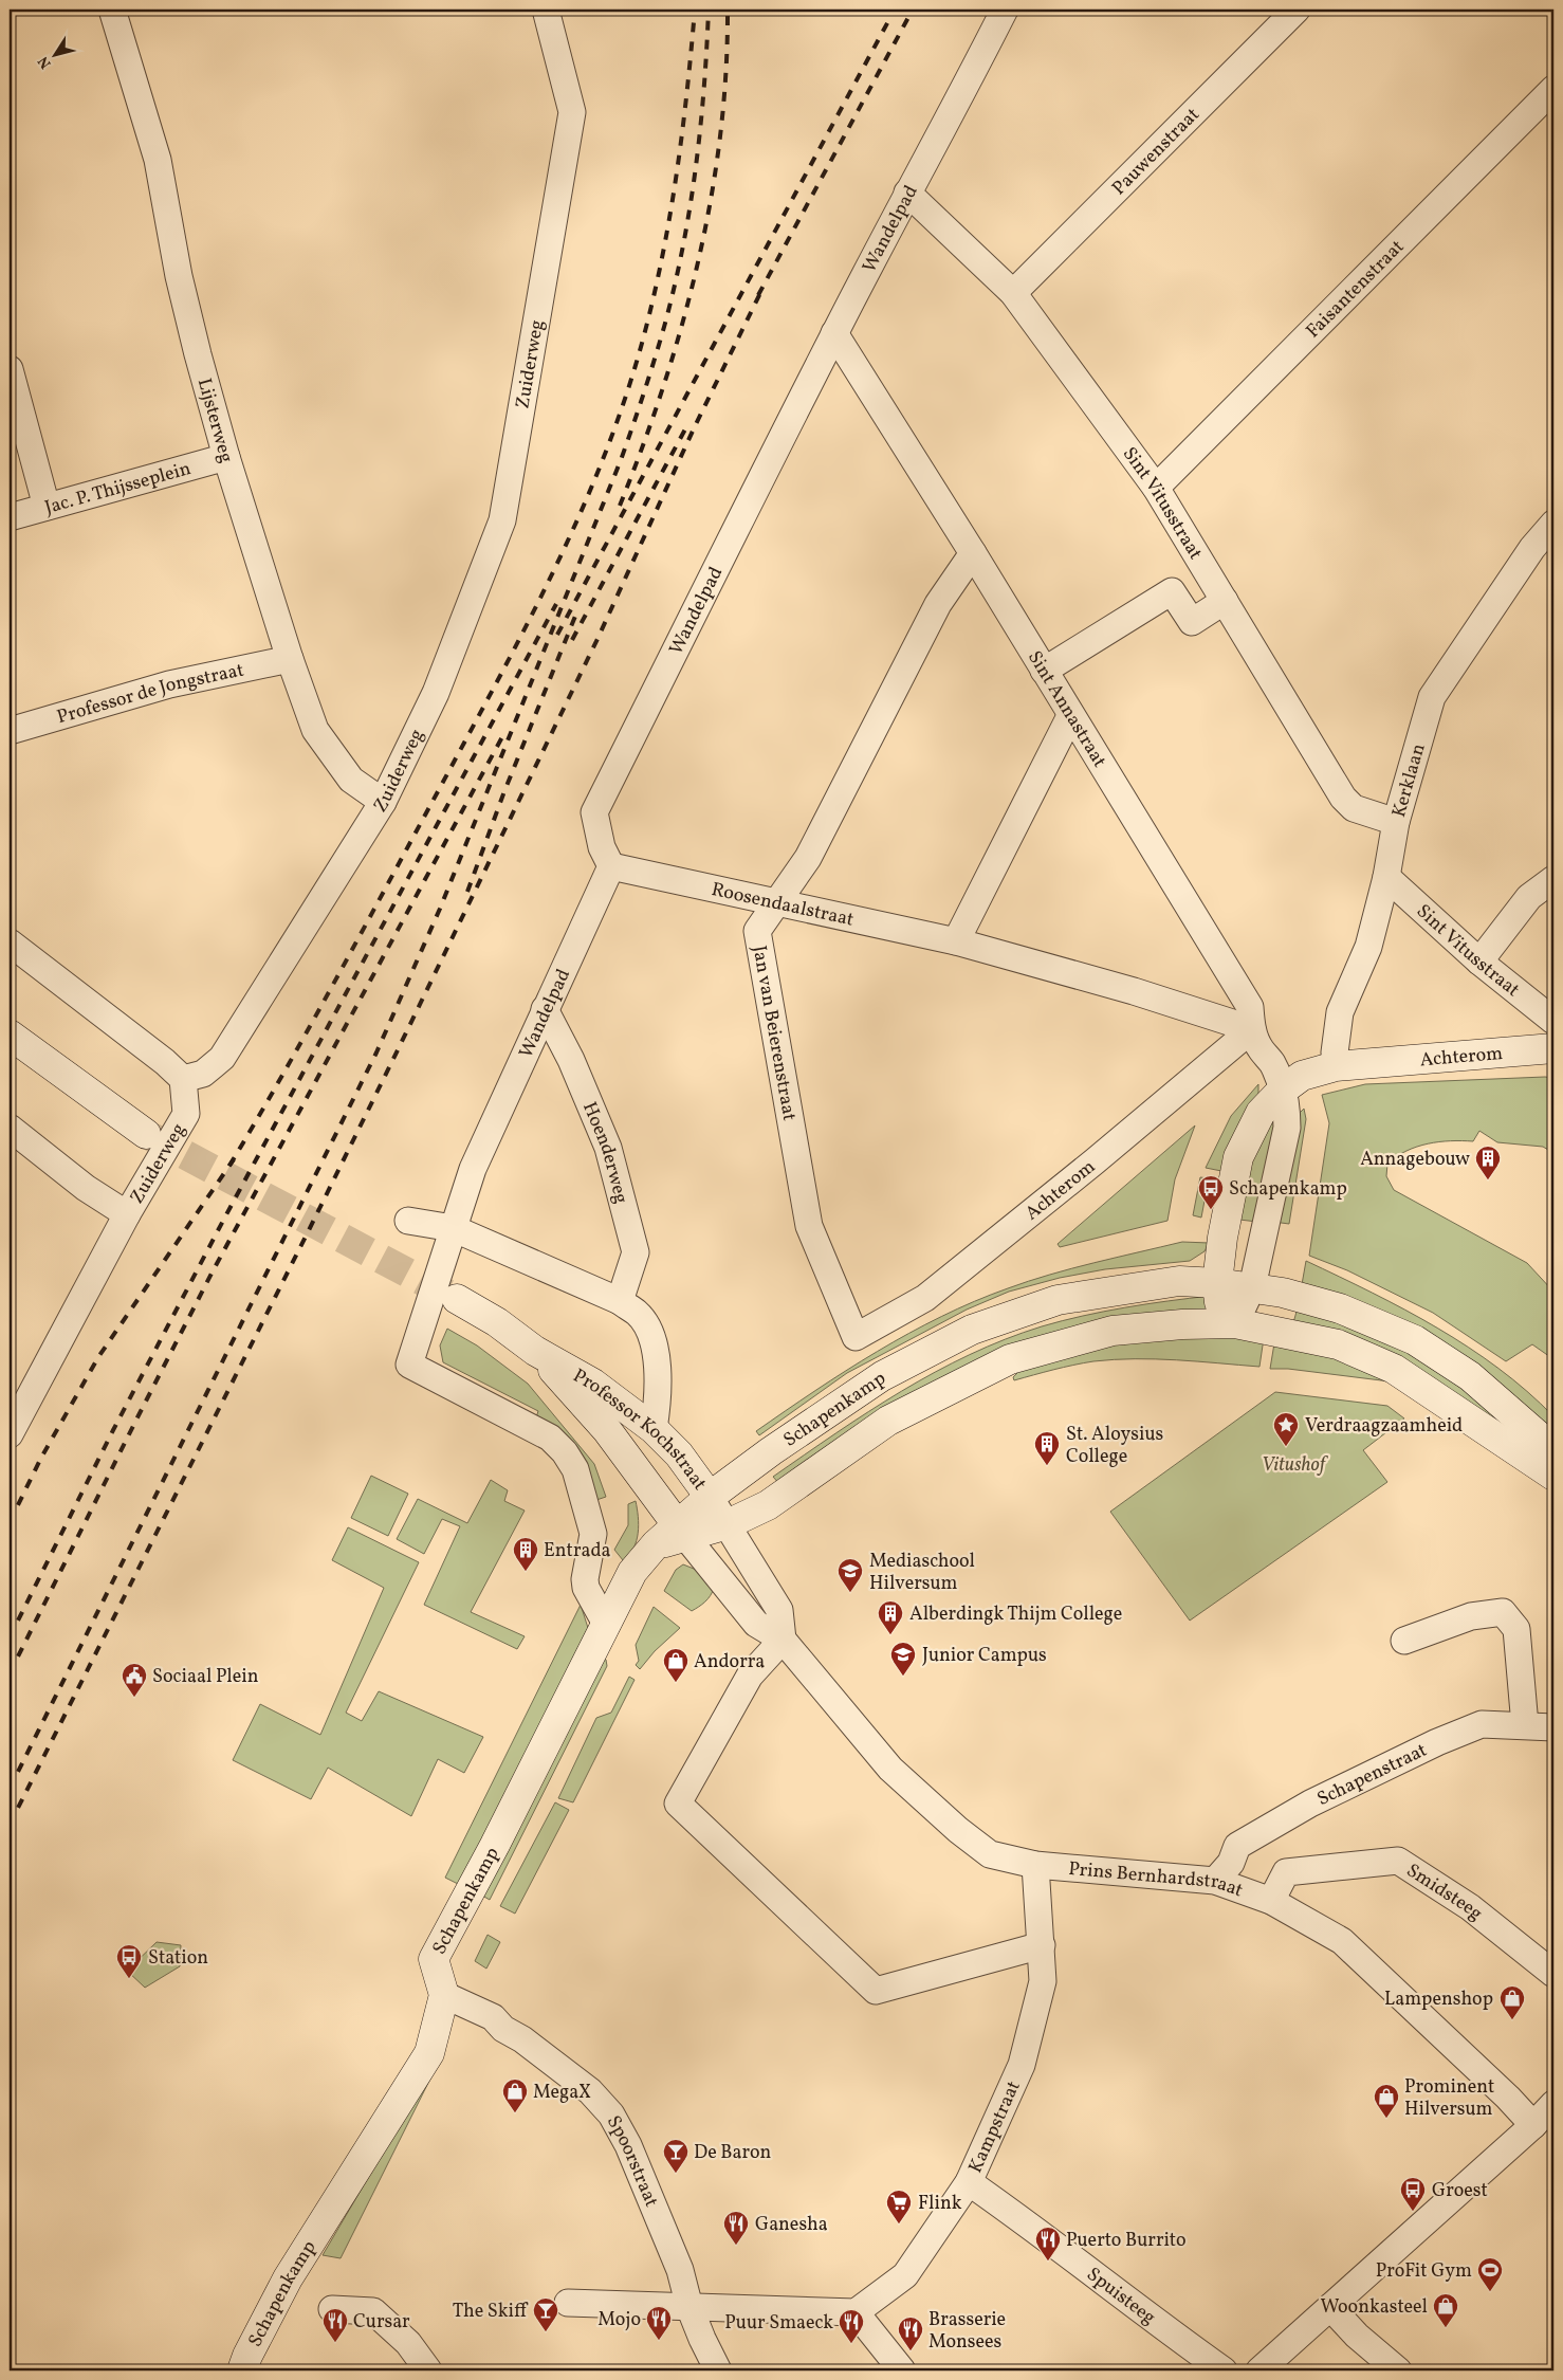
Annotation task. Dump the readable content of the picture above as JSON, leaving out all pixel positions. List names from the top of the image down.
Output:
{
  "streets": {
    "main road": ["Achterom", "Schapenkamp", "Professor Kochstraat"],
    "street": [
      "Pauwenstraat",
      "Wandelpad",
      "Faisantenstraat",
      "Zuiderweg",
      "Lijsterweg",
      "Jac. P. Thijsseplein",
      "Sint Vitusstraat",
      "Professor de Jongstraat",
      "Sint Annastraat",
      "Kerklaan",
      "Roosendaalstraat",
      "Jan van Beierenstraat",
      "Hoenderweg",
      "Schapenstraat",
      "Prins Bernhardstraat",
      "Smidsteeg",
      "Kampstraat",
      "Spoorstraat",
      "Spuisteeg"
    ]
  },
  "crossings": [
    ["Pauwenstraat", "Sint Vitusstraat"],
    ["Wandelpad", "Sint Vitusstraat"],
    ["Wandelpad", "Sint Annastraat"],
    ["Wandelpad", "Roosendaalstraat"],
    ["Wandelpad", "Hoenderweg"],
    ["Wandelpad", "Schapenkamp"],
    ["Faisantenstraat", "Sint Vitusstraat"],
    ["Zuiderweg", "Lijsterweg"],
    ["Lijsterweg", "Jac. P. Thijsseplein"],
    ["Lijsterweg", "Professor de Jongstraat"],
    ["Sint Vitusstraat", "Kerklaan"],
    ["Sint Annastraat", "Roosendaalstraat"],
    ["Sint Annastraat", "Jan van Beierenstraat"],
    ["Sint Annastraat", "Achterom"],
    ["Kerklaan", "Achterom"],
    ["Roosendaalstraat", "Jan van Beierenstraat"],
    ["Roosendaalstraat", "Achterom"],
    ["Jan van Beierenstraat", "Achterom"],
    ["Achterom", "Schapenkamp"],
    ["Schapenkamp", "Professor Kochstraat"],
    ["Schapenkamp", "Prins Bernhardstraat"],
    ["Schapenkamp", "Spoorstraat"],
    ["Professor Kochstraat", "Prins Bernhardstraat"],
    ["Schapenstraat", "Prins Bernhardstraat"],
    ["Prins Bernhardstraat", "Smidsteeg"],
    ["Prins Bernhardstraat", "Kampstraat"],
    ["Kampstraat", "Spuisteeg"]
  ],
  "parks": ["Vitushof"],
  "places": {
    "building": [
      "Annagebouw",
      "St. Aloysius College",
      "Entrada",
      "Alberdingk Thijm College"
    ],
    "bus stop": ["Schapenkamp", "Station", "Groest"],
    "place": ["Verdraagzaamheid"],
    "school or university": ["Mediaschool Hilversum", "Junior Campus"],
    "shop": [
      "Andorra",
      "Lampenshop",
      "MegaX",
      "Prominent Hilversum",
      "Woonkasteel"
    ],
    "public building": ["Sociaal Plein"],
    "bar": ["De Baron", "The Skiff"],
    "supermarket": ["Flink"],
    "restaurant": [
      "Ganesha",
      "Puerto Burrito",
      "Mojo",
      "Cursar",
      "Puur Smaeck",
      "Brasserie Monsees"
    ],
    "sports": ["ProFit Gym"]
  },
  "north": "bottom left"
}
